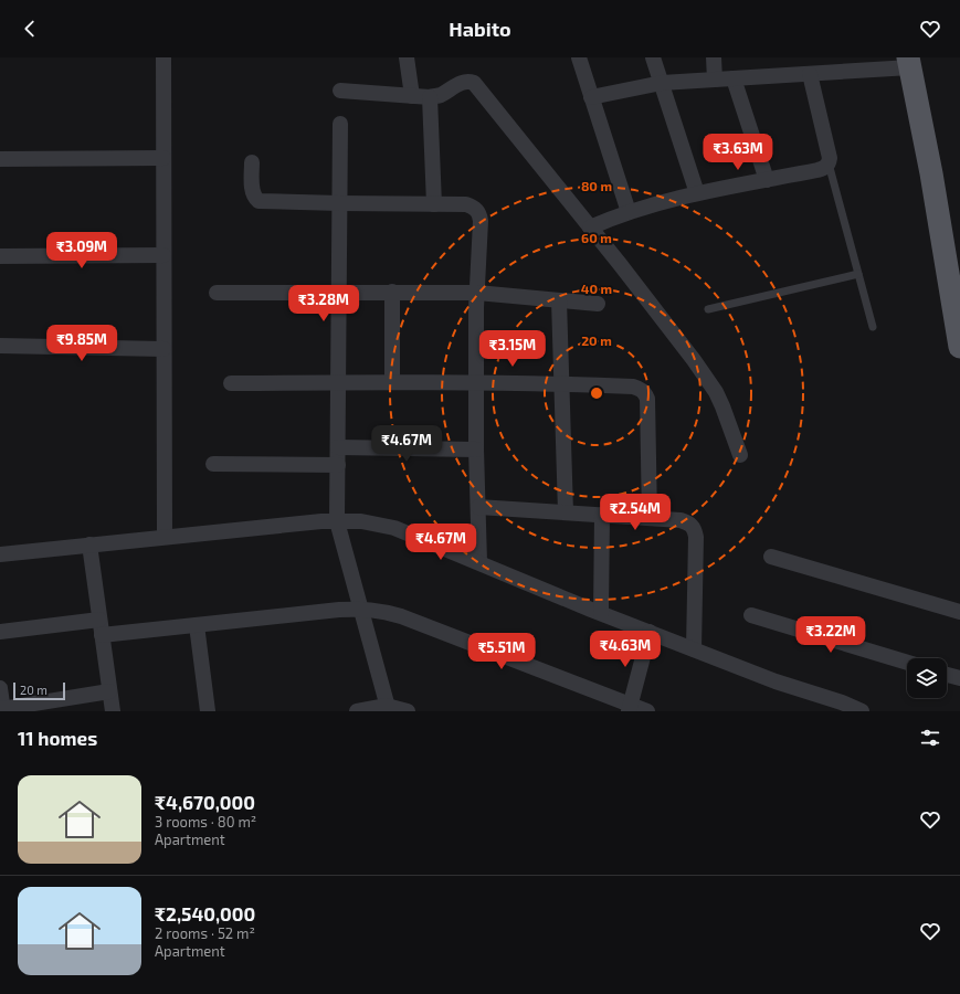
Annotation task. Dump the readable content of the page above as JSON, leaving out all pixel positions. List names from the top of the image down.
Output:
{
  "scale_bar": "20 m",
  "page": {
    "header": "Habito",
    "price": [
      "₹3.63M",
      "₹3.09M",
      "₹3.28M",
      "₹9.85M",
      "₹3.15M",
      "₹4.67M",
      "₹2.54M",
      "₹4.67M",
      "₹3.22M",
      "₹4.63M",
      "₹5.51M"
    ],
    "scale": "20 m",
    "heading": "11 homes",
    "list": [
      {
        "name": "₹4,670,000",
        "note": "3 rooms · 80 m² · Apartment"
      },
      {
        "name": "₹2,540,000",
        "note": "2 rooms · 52 m² · Apartment"
      }
    ]
  },
  "rings": [
    "80 m",
    "60 m",
    "40 m",
    "20 m"
  ]
}
